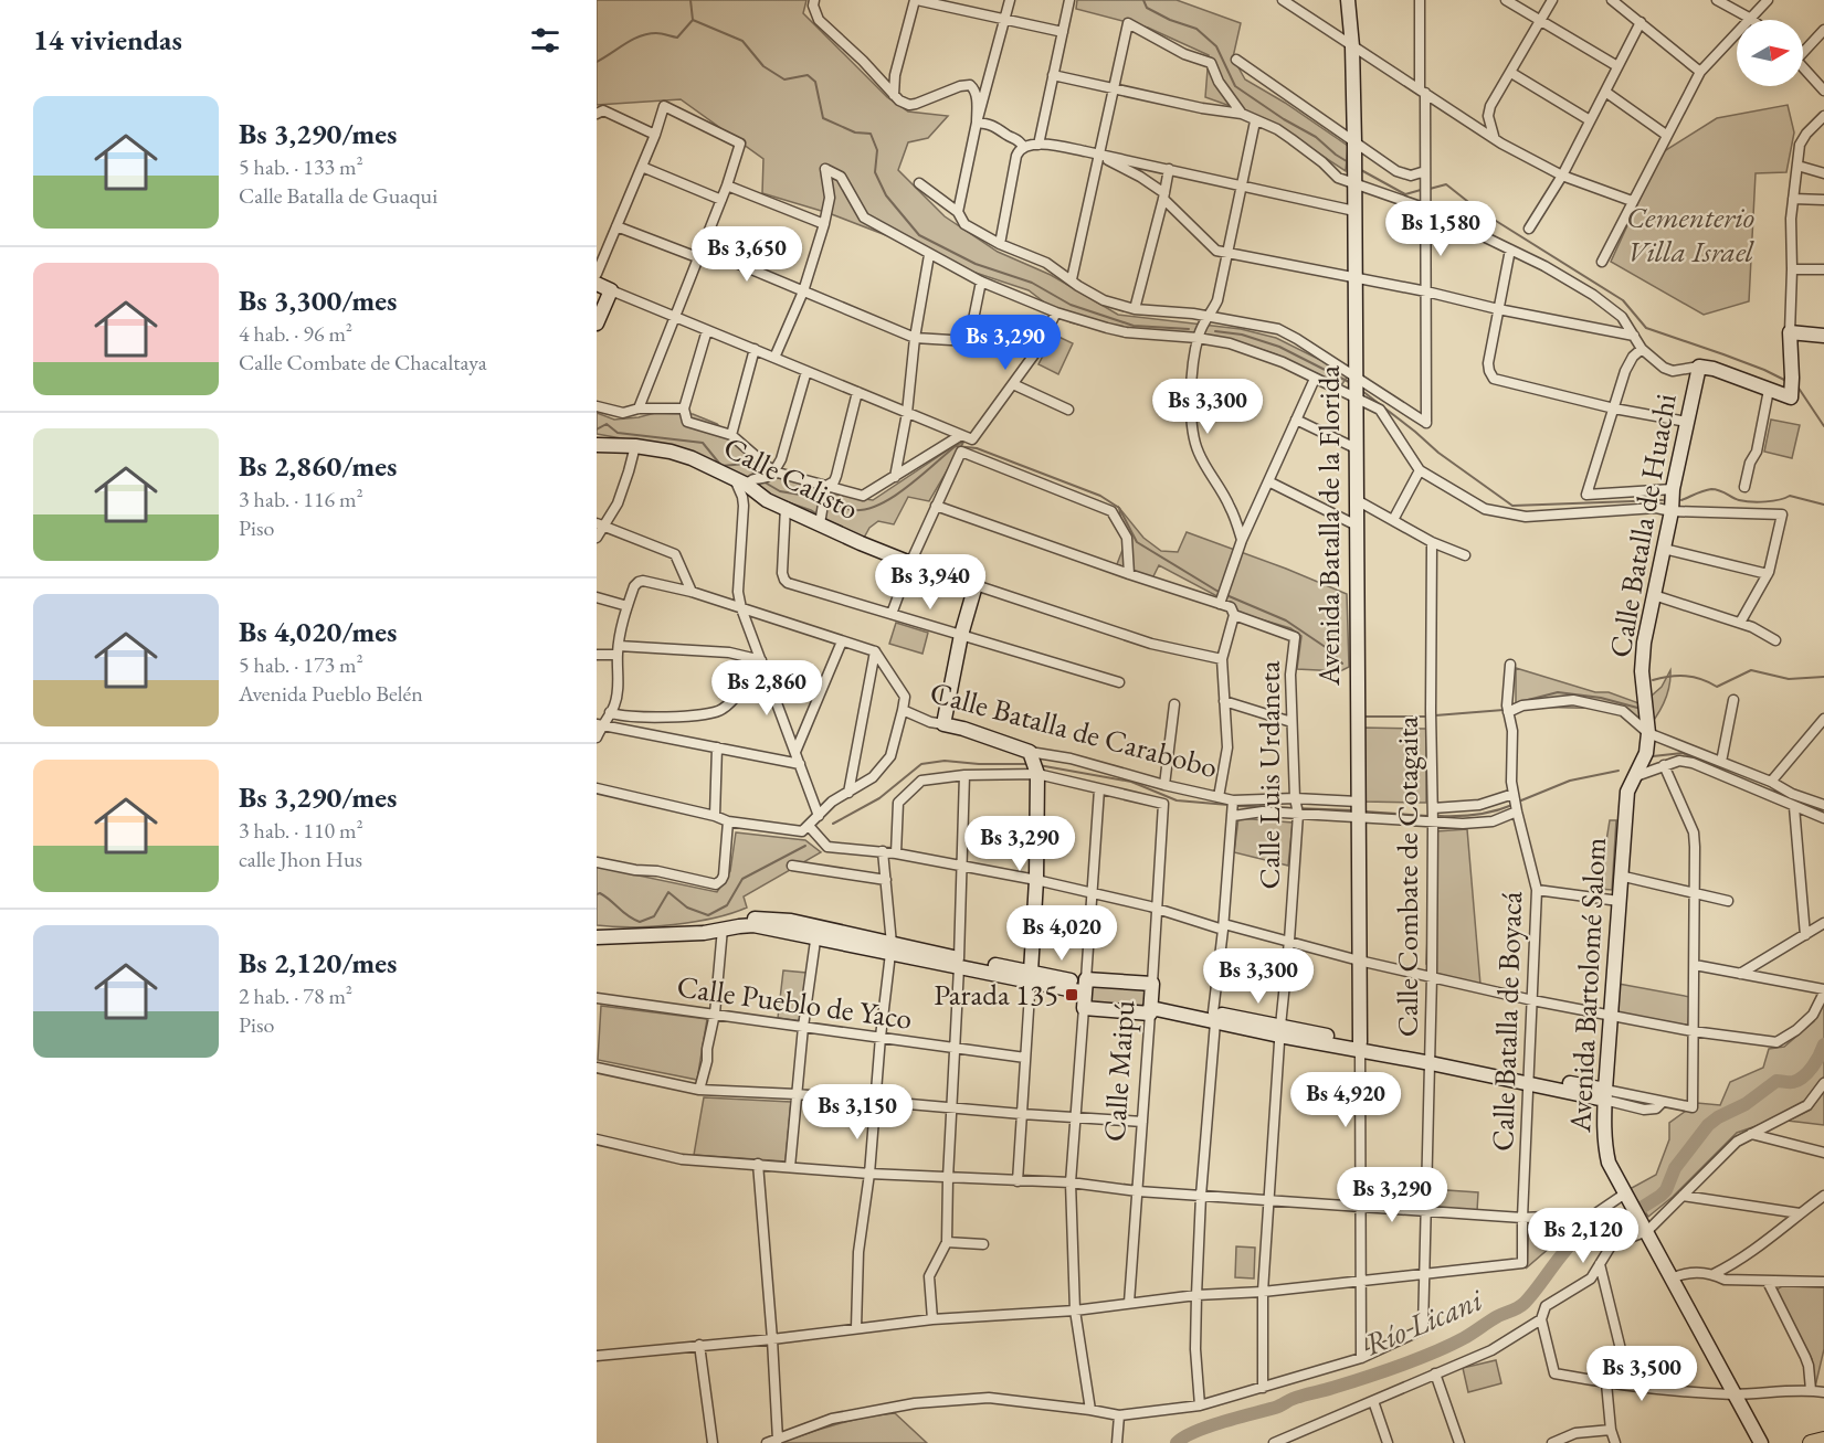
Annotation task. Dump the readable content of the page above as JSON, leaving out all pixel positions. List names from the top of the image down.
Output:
{
  "streets": {
    "street": [
      "Calle Calisto",
      "Avenida Batalla de la Florida",
      "Calle Batalla de Huachi",
      "Calle Batalla de Carabobo",
      "Calle Luis Urdaneta",
      "Calle Combate de Cotagaita",
      "Avenida Bartolomé Salom",
      "Calle Pueblo de Yaco",
      "Calle Batalla de Boyacá",
      "Calle Maipú"
    ]
  },
  "crossings": [
    ["Avenida Batalla de la Florida", "Calle Batalla de Carabobo"],
    ["Calle Batalla de Huachi", "Avenida Bartolomé Salom"],
    ["Calle Batalla de Carabobo", "Calle Luis Urdaneta"],
    ["Calle Batalla de Carabobo", "Calle Combate de Cotagaita"],
    ["Calle Batalla de Carabobo", "Calle Batalla de Boyacá"],
    ["Calle Batalla de Carabobo", "Calle Maipú"],
    ["Calle Combate de Cotagaita", "Calle Batalla de Boyacá"]
  ],
  "water": ["Río Licani"],
  "parks": ["Cementerio Villa Israel"],
  "places": {
    "transit": ["Parada 135"]
  },
  "north": "right",
  "page": {
    "heading": "14 viviendas",
    "list": [
      {
        "name": "Bs 3,290/mes",
        "note": "5 hab. · 133 m² · Calle Batalla de Guaqui"
      },
      {
        "name": "Bs 3,300/mes",
        "note": "4 hab. · 96 m² · Calle Combate de Chacaltaya"
      },
      {
        "name": "Bs 2,860/mes",
        "note": "3 hab. · 116 m² · Piso"
      },
      {
        "name": "Bs 4,020/mes",
        "note": "5 hab. · 173 m² · Avenida Pueblo Belén"
      },
      {
        "name": "Bs 3,290/mes",
        "note": "3 hab. · 110 m² · calle Jhon Hus"
      },
      {
        "name": "Bs 2,120/mes",
        "note": "2 hab. · 78 m² · Piso"
      }
    ],
    "price": [
      "Bs 1,580",
      "Bs 3,650",
      "Bs 3,290",
      "Bs 3,300",
      "Bs 3,940",
      "Bs 2,860",
      "Bs 3,290",
      "Bs 4,020",
      "Bs 3,300",
      "Bs 4,920",
      "Bs 3,150",
      "Bs 3,290",
      "Bs 2,120",
      "Bs 3,500"
    ]
  }
}
